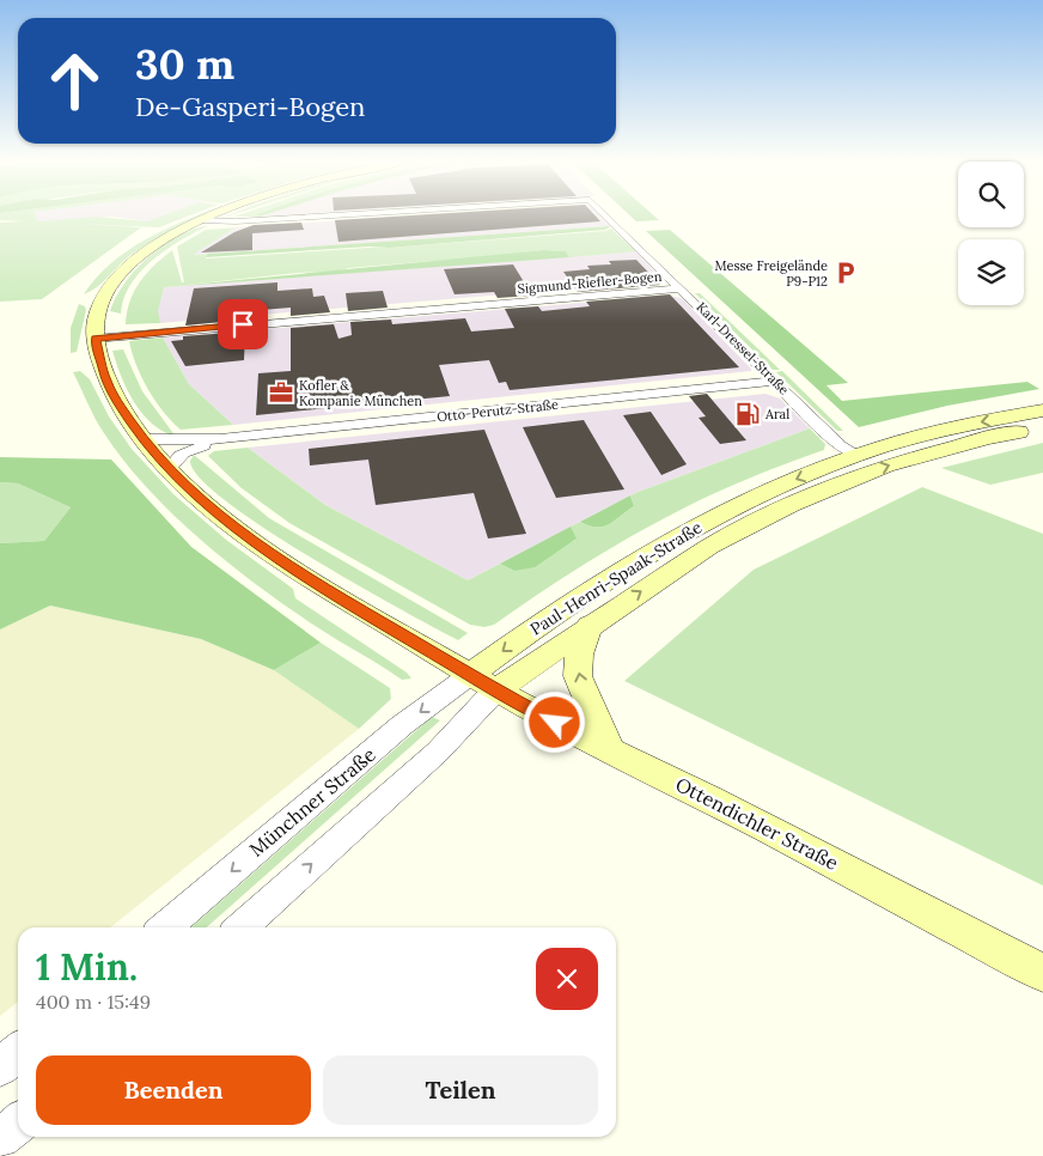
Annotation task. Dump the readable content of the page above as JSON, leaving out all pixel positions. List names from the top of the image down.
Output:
{
  "streets": {
    "main road": ["Paul-Henri-Spaak-Straße", "Ottendichler Straße"],
    "street": [
      "Sigmund-Riefler-Bogen",
      "Karl-Dressel-Straße",
      "Otto-Perutz-Straße",
      "Münchner Straße"
    ]
  },
  "crossings": [
    ["Sigmund-Riefler-Bogen", "Karl-Dressel-Straße"],
    ["Sigmund-Riefler-Bogen", "Ottendichler Straße"],
    ["Karl-Dressel-Straße", "Otto-Perutz-Straße"],
    ["Karl-Dressel-Straße", "Paul-Henri-Spaak-Straße"],
    ["Otto-Perutz-Straße", "Ottendichler Straße"],
    ["Paul-Henri-Spaak-Straße", "Münchner Straße"],
    ["Paul-Henri-Spaak-Straße", "Ottendichler Straße"],
    ["Münchner Straße", "Ottendichler Straße"]
  ],
  "places": {
    "parking": ["Messe Freigelände P9-P12"],
    "office": ["Kofler & Kompanie München"],
    "fuel station": ["Aral"]
  },
  "page": {
    "turn": ["30 m", "De-Gasperi-Bogen"],
    "heading": ["1 Min.", "400 m · 15:49"],
    "buttons": ["Beenden", "Teilen"]
  }
}
